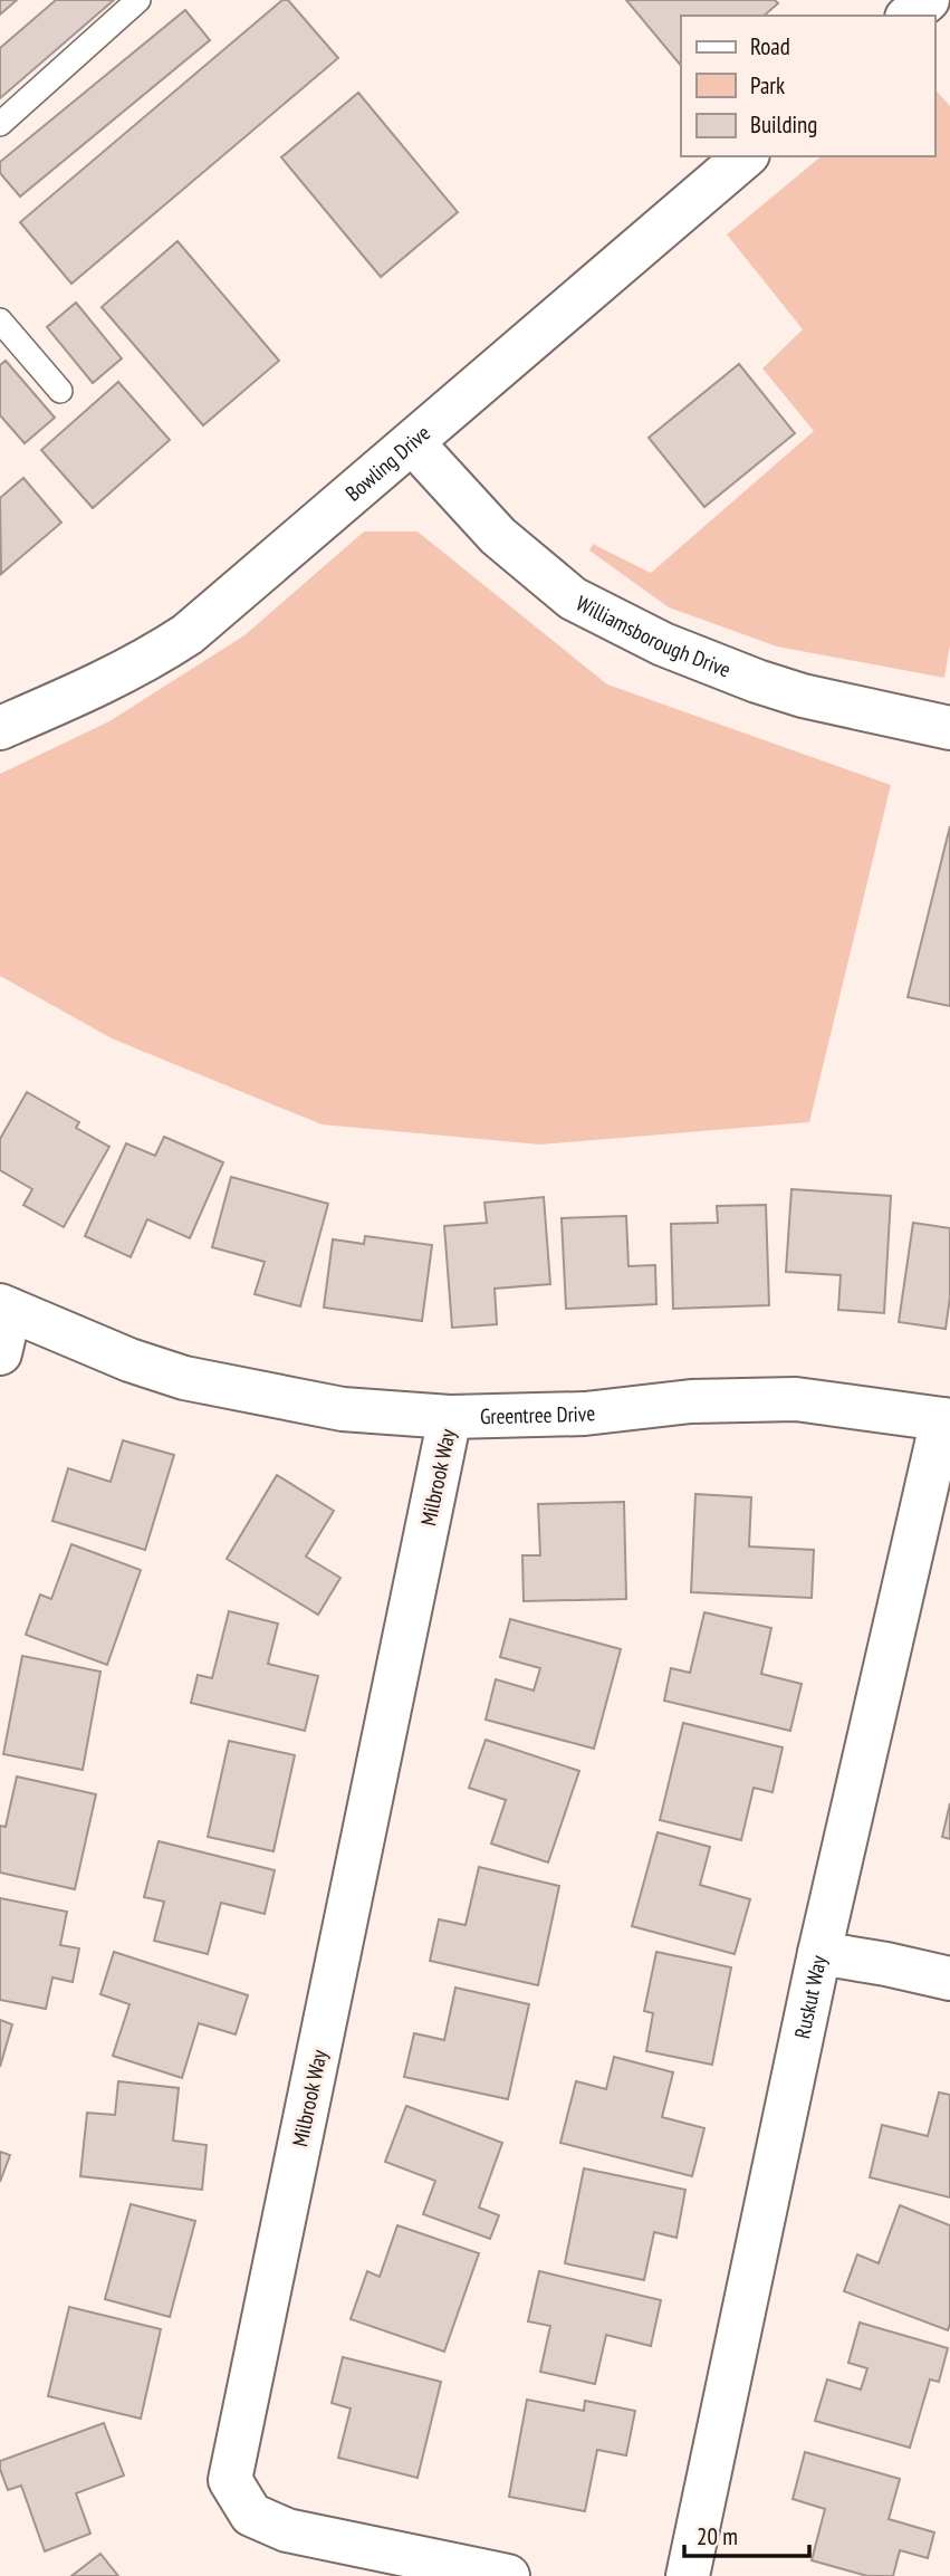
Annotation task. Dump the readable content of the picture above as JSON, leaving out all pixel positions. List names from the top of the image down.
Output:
{
  "streets": {
    "street": [
      "Bowling Drive",
      "Williamsborough Drive",
      "Greentree Drive",
      "Milbrook Way",
      "Ruskut Way"
    ]
  },
  "crossings": [
    ["Bowling Drive", "Williamsborough Drive"],
    ["Greentree Drive", "Milbrook Way"],
    ["Greentree Drive", "Ruskut Way"]
  ],
  "legend": ["Road", "Park", "Building"],
  "scale_bar": "20 m"
}
